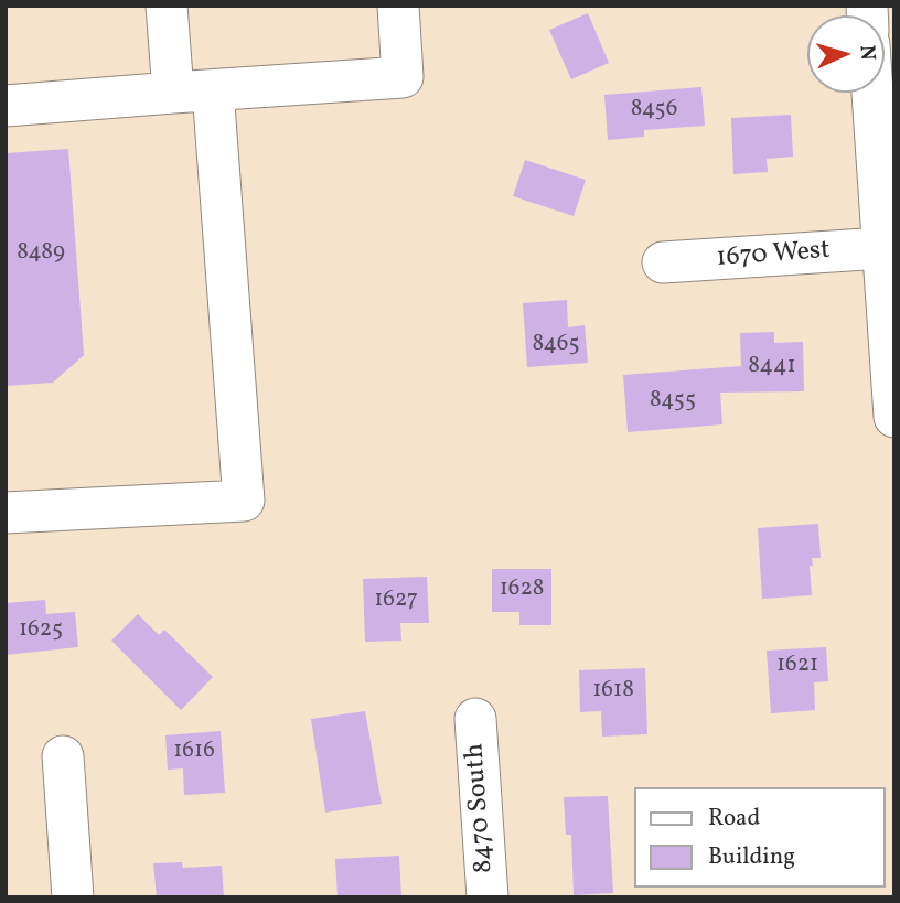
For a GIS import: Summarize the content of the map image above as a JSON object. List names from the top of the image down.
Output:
{
  "streets": {
    "street": ["1670 West", "8470 South"]
  },
  "house_numbers": [
    "8456",
    "8489",
    "8465",
    "8441",
    "8455",
    "1628",
    "1627",
    "1625",
    "1621",
    "1618",
    "1616"
  ],
  "legend": ["Road", "Building"],
  "north": "right"
}
